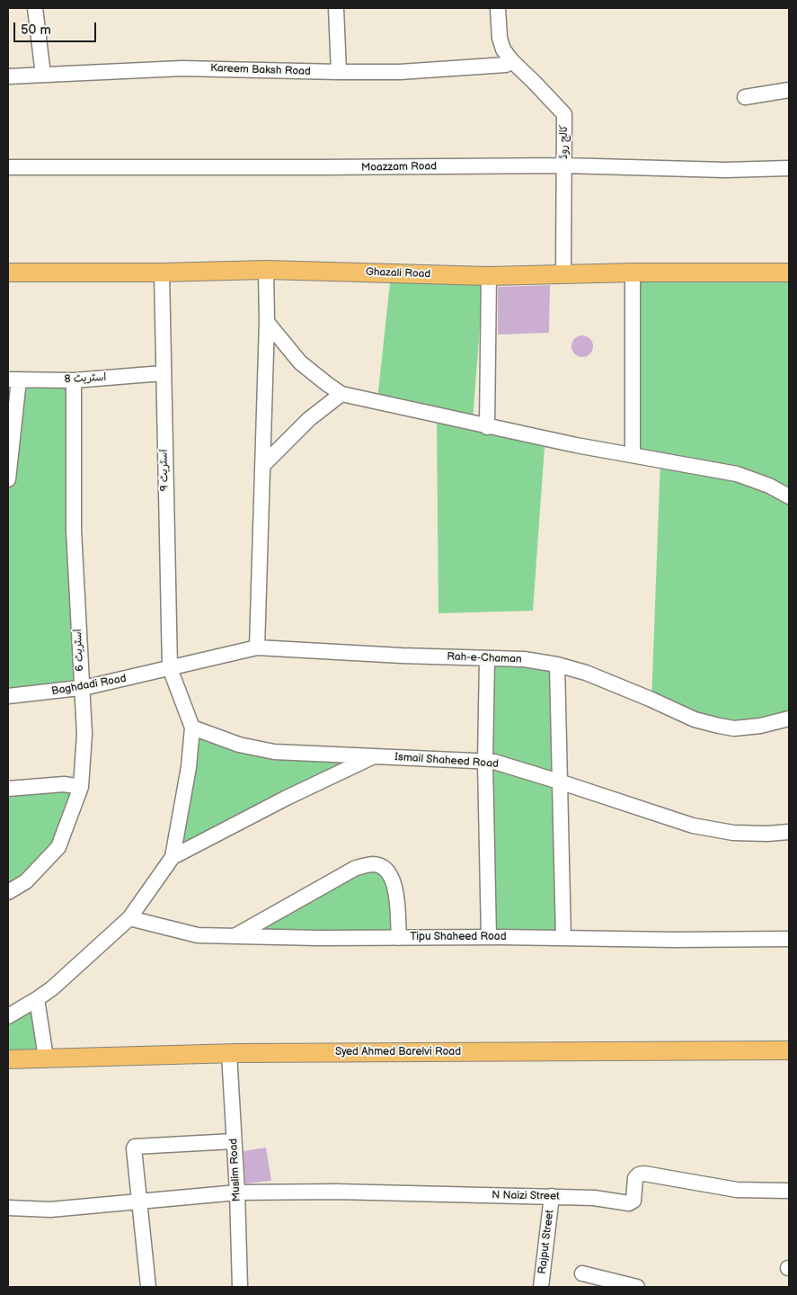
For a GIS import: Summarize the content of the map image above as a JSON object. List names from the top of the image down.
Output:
{
  "streets": {
    "main road": ["Ghazali Road", "Syed Ahmed Barelvi Road"],
    "street": [
      "Kareem Baksh Road",
      "کالج روڈ",
      "Moazzam Road",
      "اسٹریٹ 8",
      "اسٹریٹ 9",
      "اسٹریٹ 6",
      "Rah-e-Chaman",
      "Baghdadi Road",
      "Ismail Shaheed Road",
      "Tipu Shaheed Road",
      "Muslim Road",
      "N Naizi Street",
      "Rajput Street"
    ]
  },
  "crossings": [
    ["Kareem Baksh Road", "کالج روڈ"],
    ["کالج روڈ", "Moazzam Road"],
    ["کالج روڈ", "Ghazali Road"],
    ["Ghazali Road", "اسٹریٹ 9"],
    ["اسٹریٹ 8", "اسٹریٹ 9"],
    ["اسٹریٹ 8", "اسٹریٹ 6"],
    ["اسٹریٹ 9", "Rah-e-Chaman"],
    ["اسٹریٹ 9", "Baghdadi Road"],
    ["اسٹریٹ 6", "Baghdadi Road"],
    ["Rah-e-Chaman", "Baghdadi Road"],
    ["Syed Ahmed Barelvi Road", "Muslim Road"],
    ["Muslim Road", "N Naizi Street"],
    ["N Naizi Street", "Rajput Street"]
  ],
  "scale_bar": "50 m"
}
